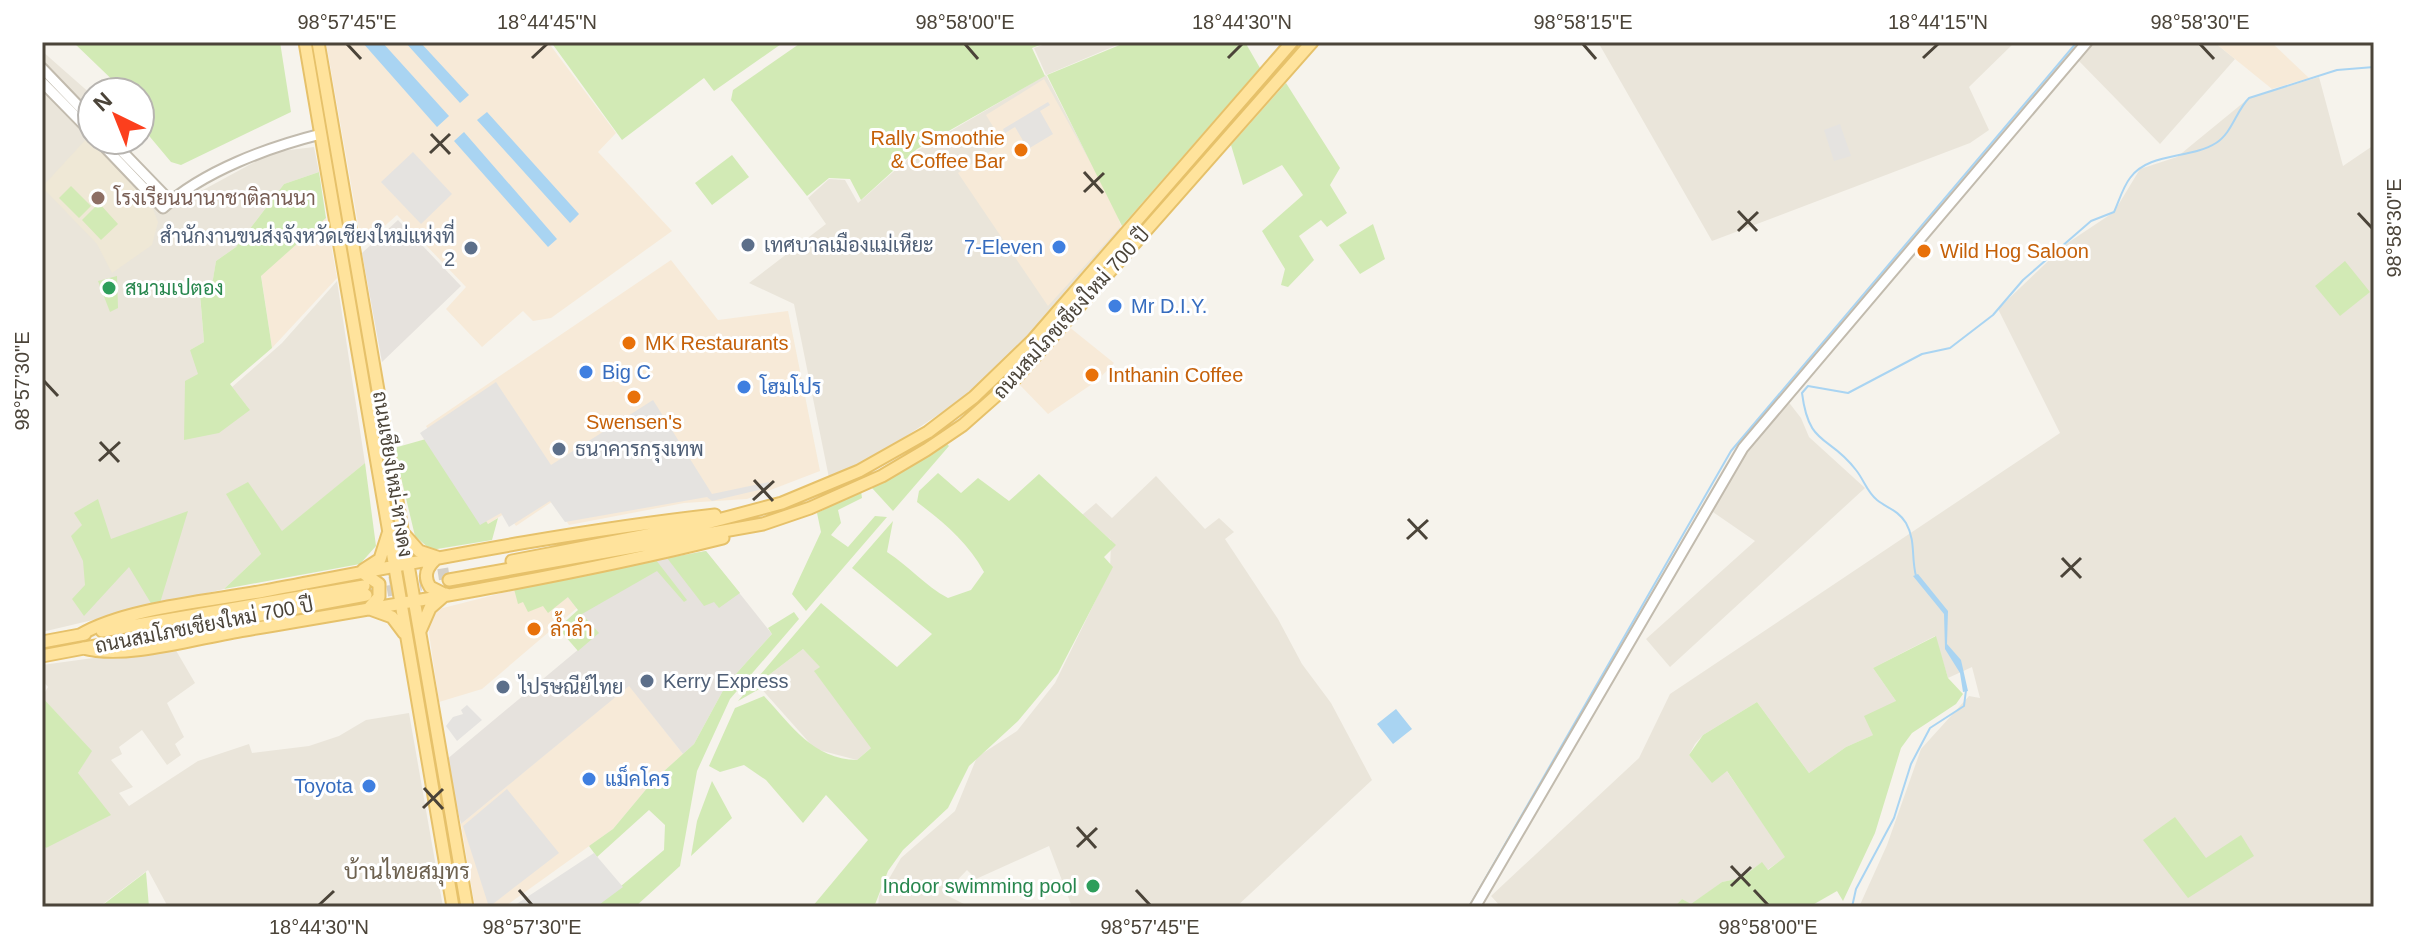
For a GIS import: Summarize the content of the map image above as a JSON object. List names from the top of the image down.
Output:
{
  "streets": {
    "main road": ["ถนนสมโภชเชียงใหม่ 700 ปี", "ถนนเชียงใหม่-หางดง"]
  },
  "districts": ["บ้านไทยสมุทร"],
  "places": [
    "Rally Smoothie & Coffee Bar",
    "โรงเรียนนานาชาติลานนา",
    "เทศบาลเมืองแม่เหียะ",
    "7-Eleven",
    "สำนักงานขนส่งจังหวัดเชียงใหม่แห่งที่ 2",
    "Wild Hog Saloon",
    "สนามเปตอง",
    "Mr D.I.Y.",
    "MK Restaurants",
    "Big C",
    "Inthanin Coffee",
    "โฮมโปร",
    "Swensen's",
    "ธนาคารกรุงเทพ",
    "ล้ำลำ",
    "Kerry Express",
    "ไปรษณีย์ไทย",
    "แม็คโคร",
    "Toyota",
    "Indoor swimming pool"
  ],
  "north": "top left",
  "coordinates": [
    "98°57'45\"E",
    "18°44'45\"N",
    "98°58'00\"E",
    "18°44'30\"N",
    "98°58'15\"E",
    "18°44'15\"N",
    "98°58'30\"E",
    "98°57'30\"E"
  ]
}
